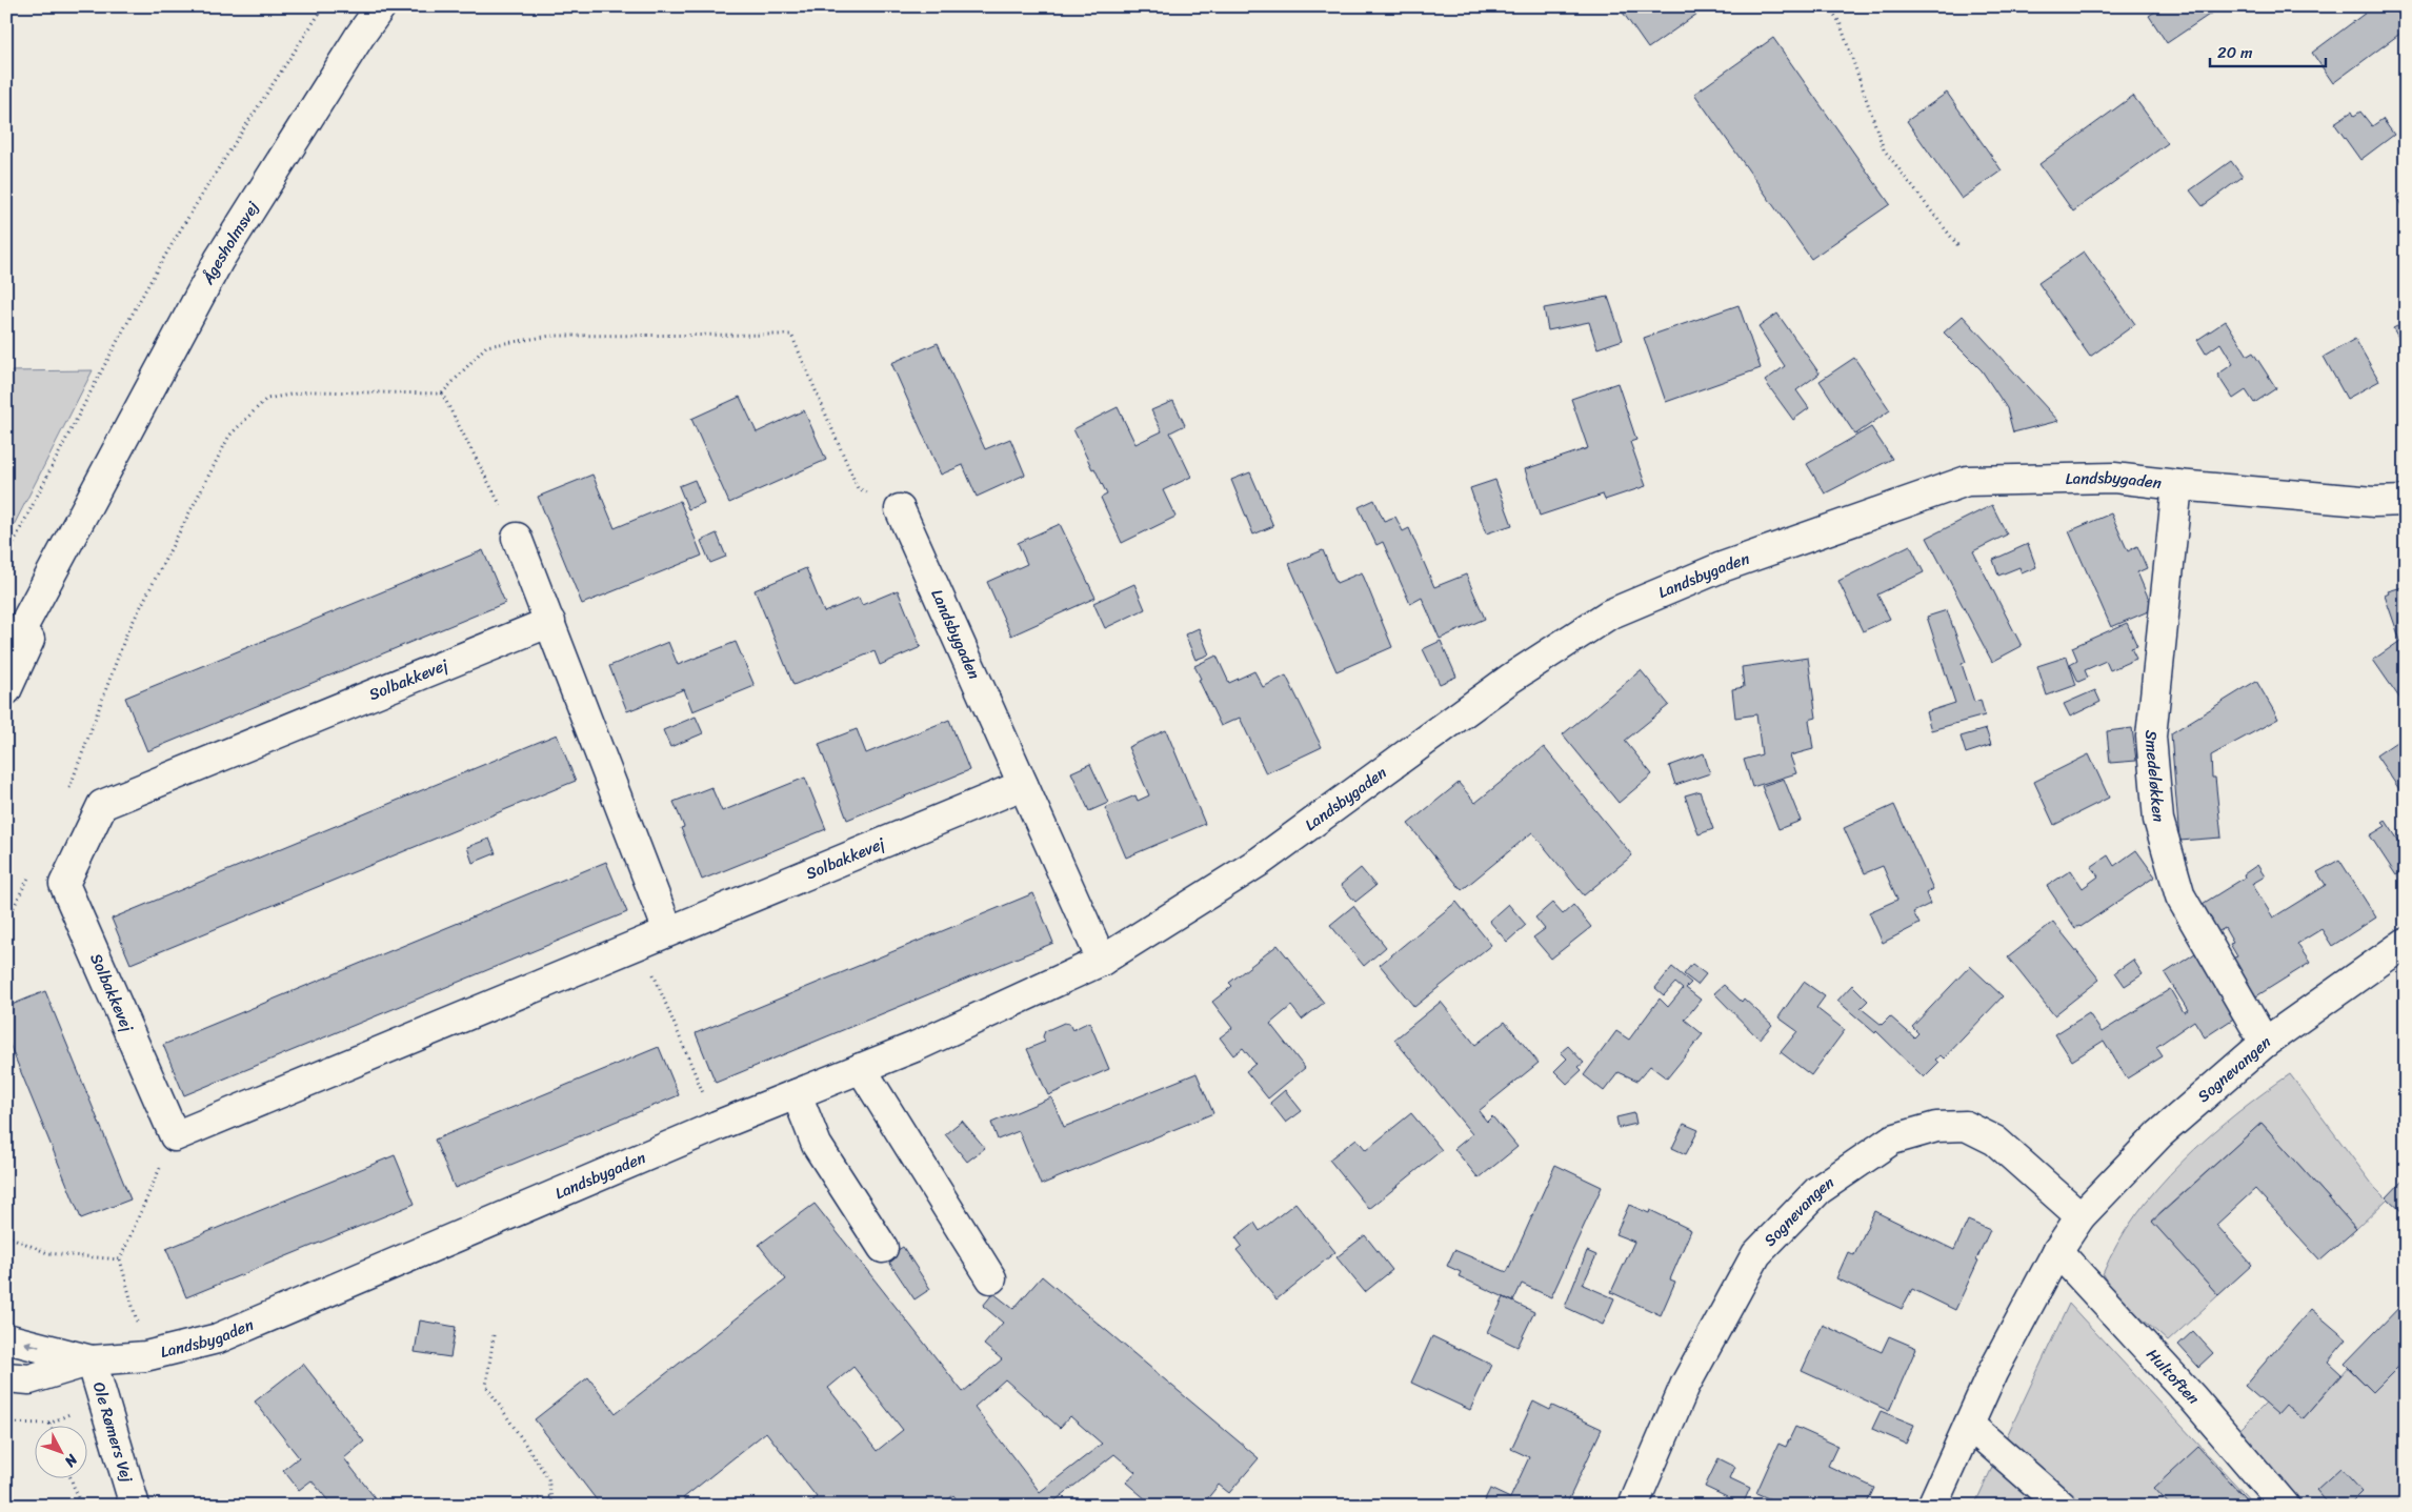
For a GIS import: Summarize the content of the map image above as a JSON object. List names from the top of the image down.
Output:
{
  "streets": {
    "street": [
      "Ågesholmsvej",
      "Landsbygaden",
      "Solbakkevej",
      "Smedeløkken",
      "Sognevangen",
      "Hultoften",
      "Ole Rømers Vej"
    ]
  },
  "crossings": [
    ["Landsbygaden", "Solbakkevej"],
    ["Landsbygaden", "Smedeløkken"],
    ["Landsbygaden", "Ole Rømers Vej"],
    ["Smedeløkken", "Sognevangen"],
    ["Sognevangen", "Hultoften"]
  ],
  "scale_bar": "20 m",
  "north": "bottom right"
}
